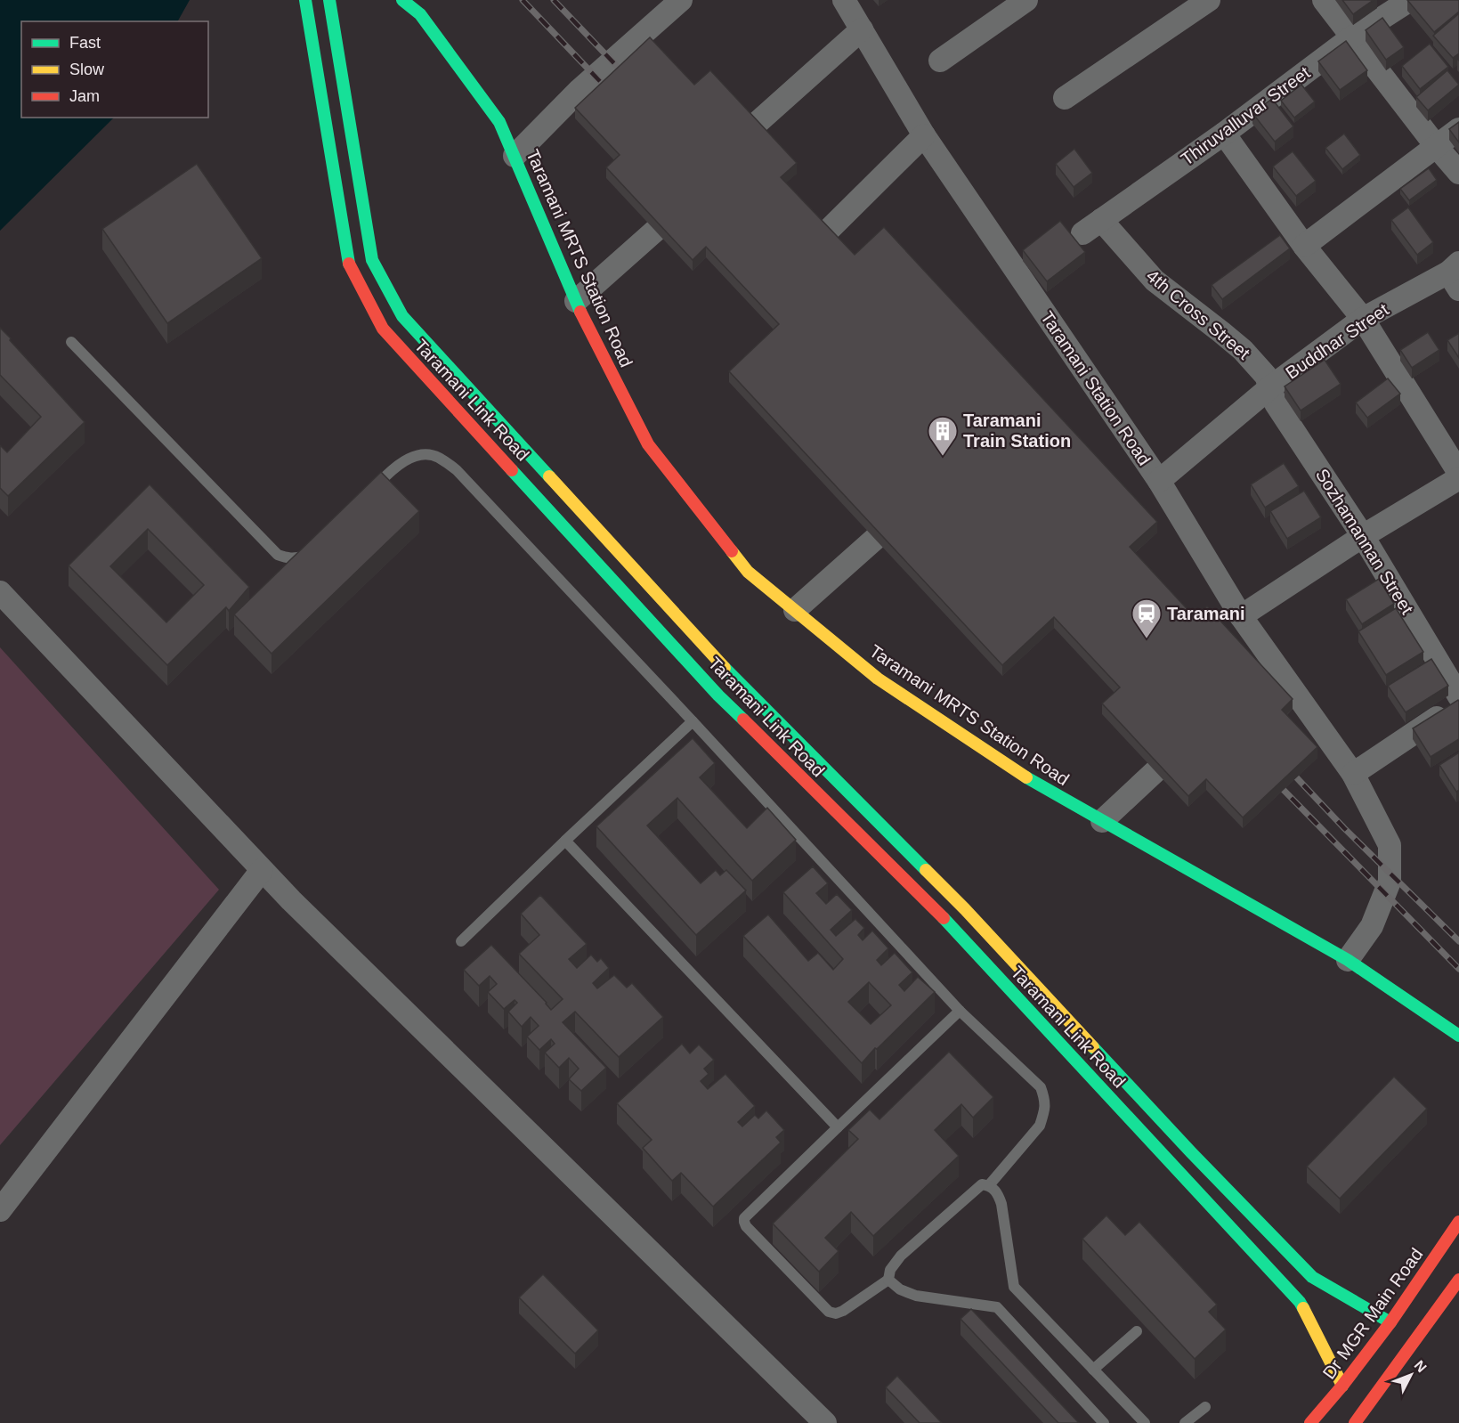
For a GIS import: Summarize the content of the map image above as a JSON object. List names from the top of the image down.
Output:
{
  "streets": {
    "street": [
      "Thiruvalluvar Street",
      "Taramani MRTS Station Road",
      "4th Cross Street",
      "Buddhar Street",
      "Taramani Station Road",
      "Taramani Link Road",
      "Sozhamannan Street",
      "Dr MGR Main Road"
    ]
  },
  "crossings": [
    ["Thiruvalluvar Street", "4th Cross Street"],
    ["Taramani MRTS Station Road", "Taramani Station Road"],
    ["4th Cross Street", "Buddhar Street"],
    ["4th Cross Street", "Sozhamannan Street"],
    ["Buddhar Street", "Taramani Station Road"],
    ["Buddhar Street", "Sozhamannan Street"],
    ["Taramani Link Road", "Dr MGR Main Road"]
  ],
  "places": {
    "building": ["Taramani Train Station"],
    "station": ["Taramani"]
  },
  "legend": ["Fast", "Slow", "Jam"],
  "north": "top right"
}
